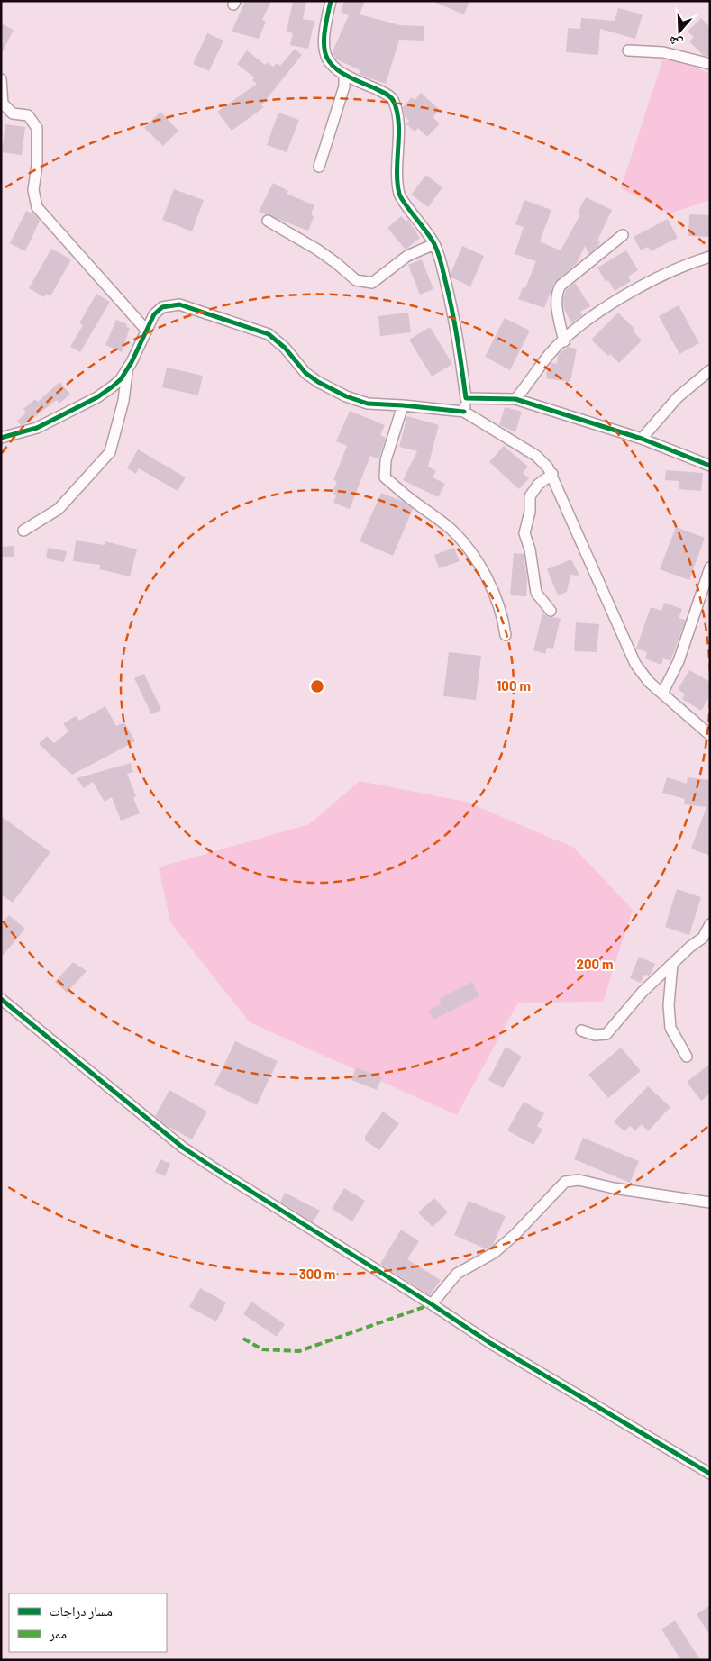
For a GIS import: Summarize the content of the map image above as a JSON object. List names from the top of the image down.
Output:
{
  "legend": ["مسار دراجات", "ممر"],
  "north": "bottom",
  "rings": ["100 m", "200 m", "300 m"]
}
